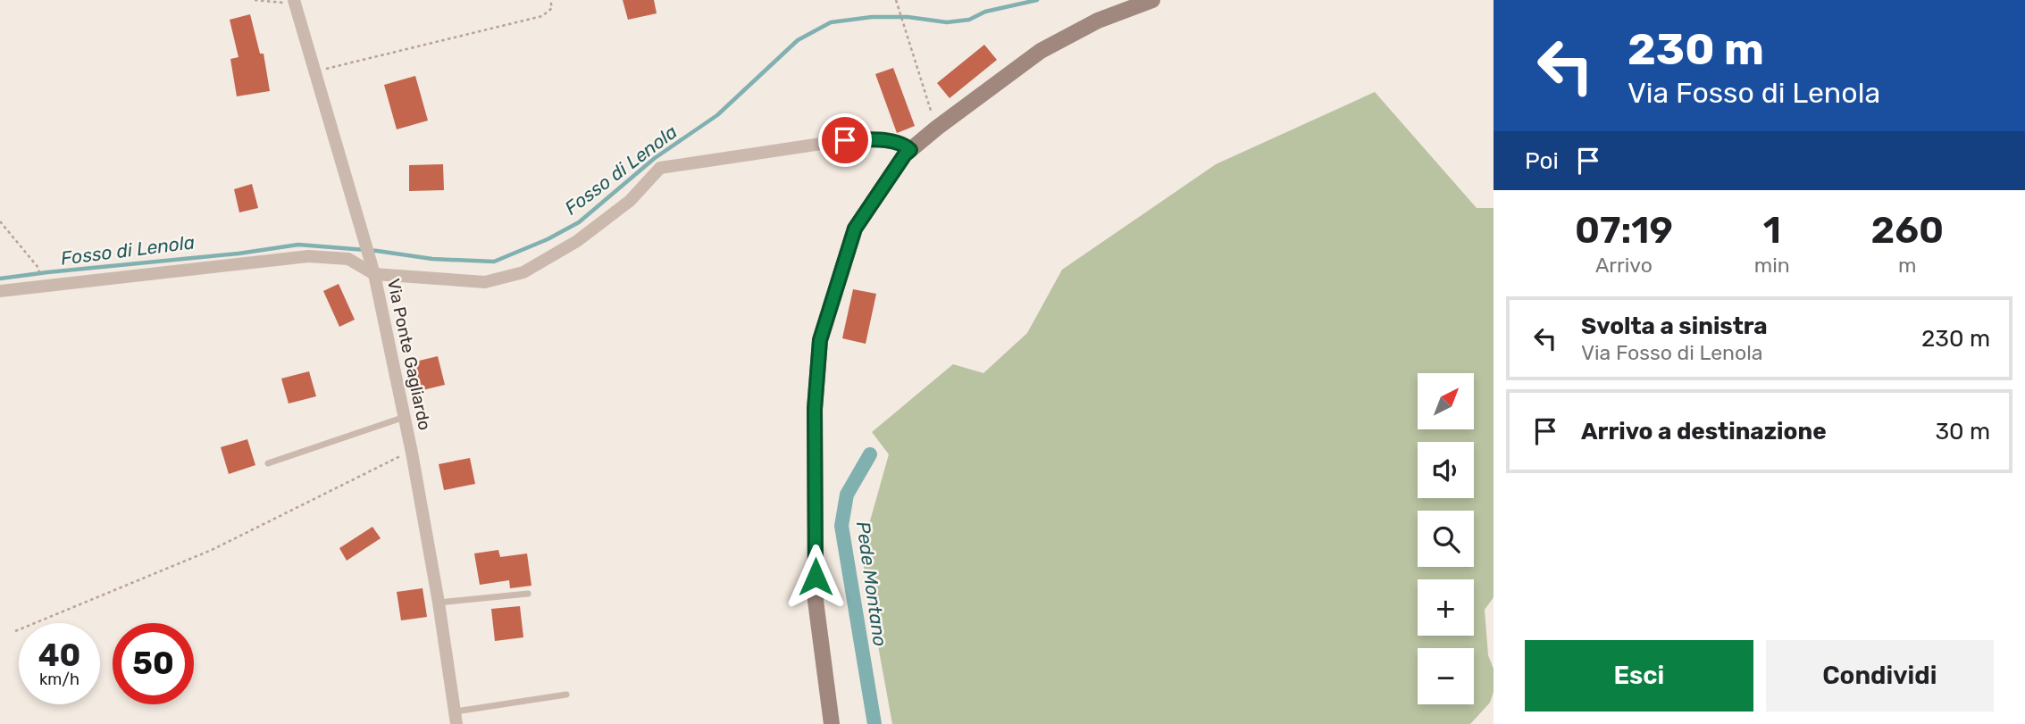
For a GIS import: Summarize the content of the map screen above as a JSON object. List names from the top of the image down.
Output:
{
  "streets": {
    "street": ["Via Ponte Gagliardo"]
  },
  "water": ["Fosso di Lenola", "Pede Montano"],
  "north": "top right",
  "page": {
    "turn": ["230 m", "Via Fosso di Lenola"],
    "then": "Poi",
    "eta": [
      "07:19",
      "Arrivo",
      "1",
      "min",
      "260",
      "m"
    ],
    "list": [
      {
        "name": "Svolta a sinistra",
        "note": "Via Fosso di Lenola",
        "value": "230 m"
      },
      {
        "name": "Arrivo a destinazione",
        "value": "30 m"
      }
    ],
    "map_buttons": ["+", "−"],
    "speed": "40 km/h",
    "limit": "50",
    "buttons": ["Esci", "Condividi"]
  }
}
